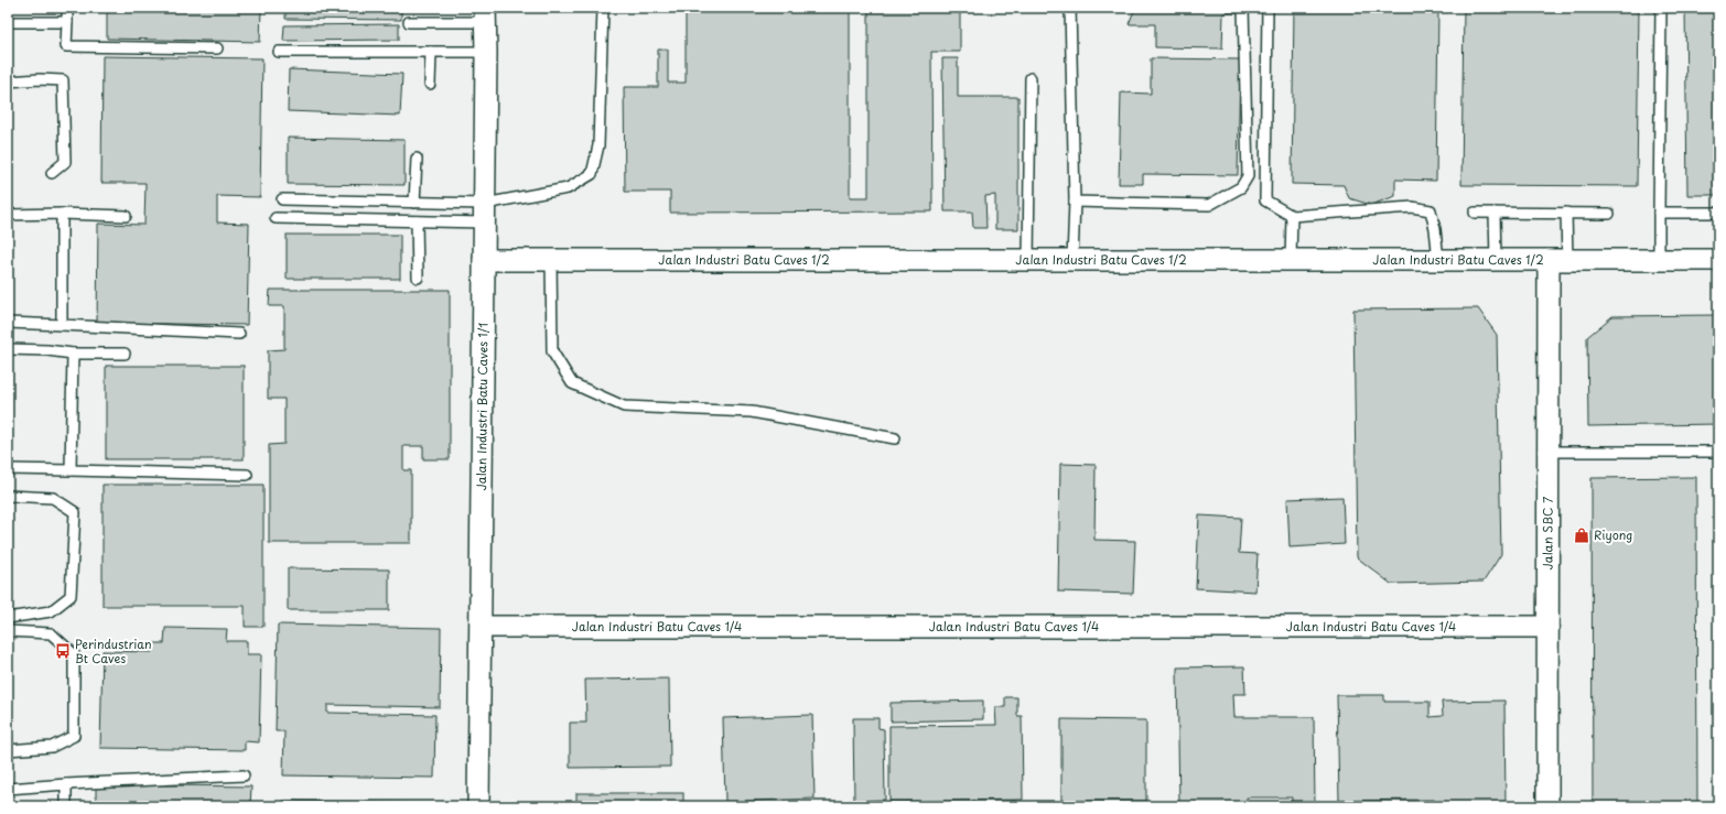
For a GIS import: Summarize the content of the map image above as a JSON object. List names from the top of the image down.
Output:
{
  "streets": {
    "street": [
      "Jalan Industri Batu Caves 1/2",
      "Jalan Industri Batu Caves 1/1",
      "Jalan SBC 7",
      "Jalan Industri Batu Caves 1/4"
    ]
  },
  "crossings": [
    ["Jalan Industri Batu Caves 1/2", "Jalan Industri Batu Caves 1/1"],
    ["Jalan Industri Batu Caves 1/2", "Jalan SBC 7"],
    ["Jalan Industri Batu Caves 1/1", "Jalan Industri Batu Caves 1/4"],
    ["Jalan SBC 7", "Jalan Industri Batu Caves 1/4"]
  ],
  "places": {
    "shop": ["Riyong"],
    "bus stop": ["Perindustrian Bt Caves"]
  }
}
